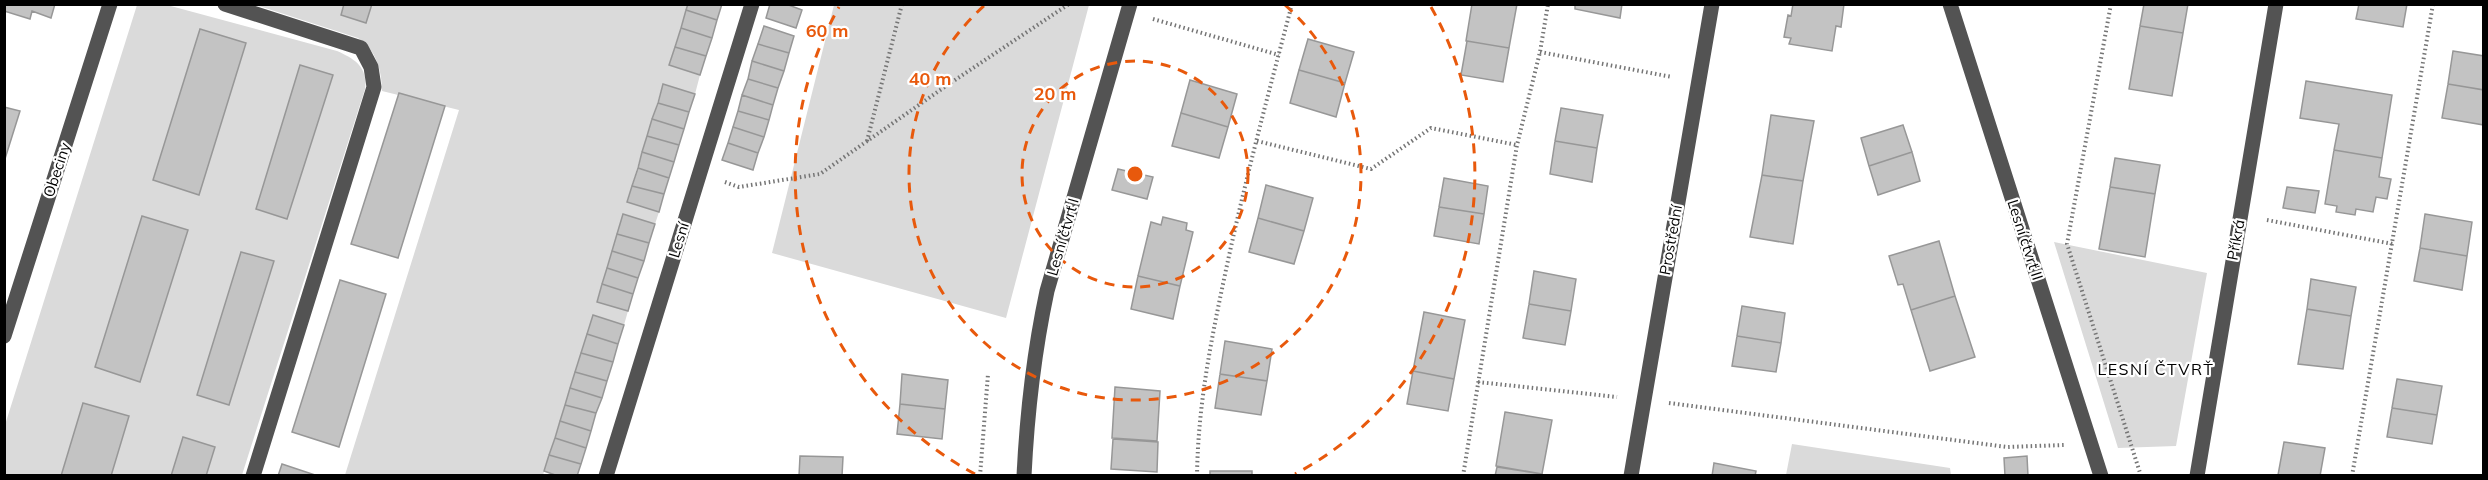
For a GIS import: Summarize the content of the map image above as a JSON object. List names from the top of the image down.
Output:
{
  "streets": {
    "street": [
      "Obeciny",
      "Lesní čtvrť I",
      "Lesní",
      "Prostřední",
      "Lesní čtvrť II",
      "Příkrá"
    ]
  },
  "districts": ["LESNÍ ČTVRŤ"],
  "rings": ["60 m", "40 m", "20 m"]
}
